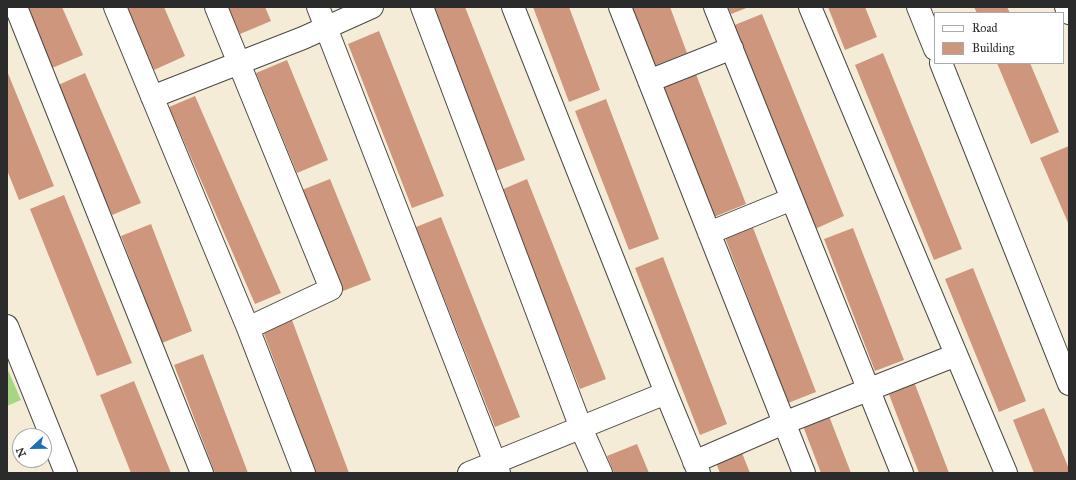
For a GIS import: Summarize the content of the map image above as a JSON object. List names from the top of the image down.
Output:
{
  "legend": ["Road", "Building"],
  "north": "left"
}
